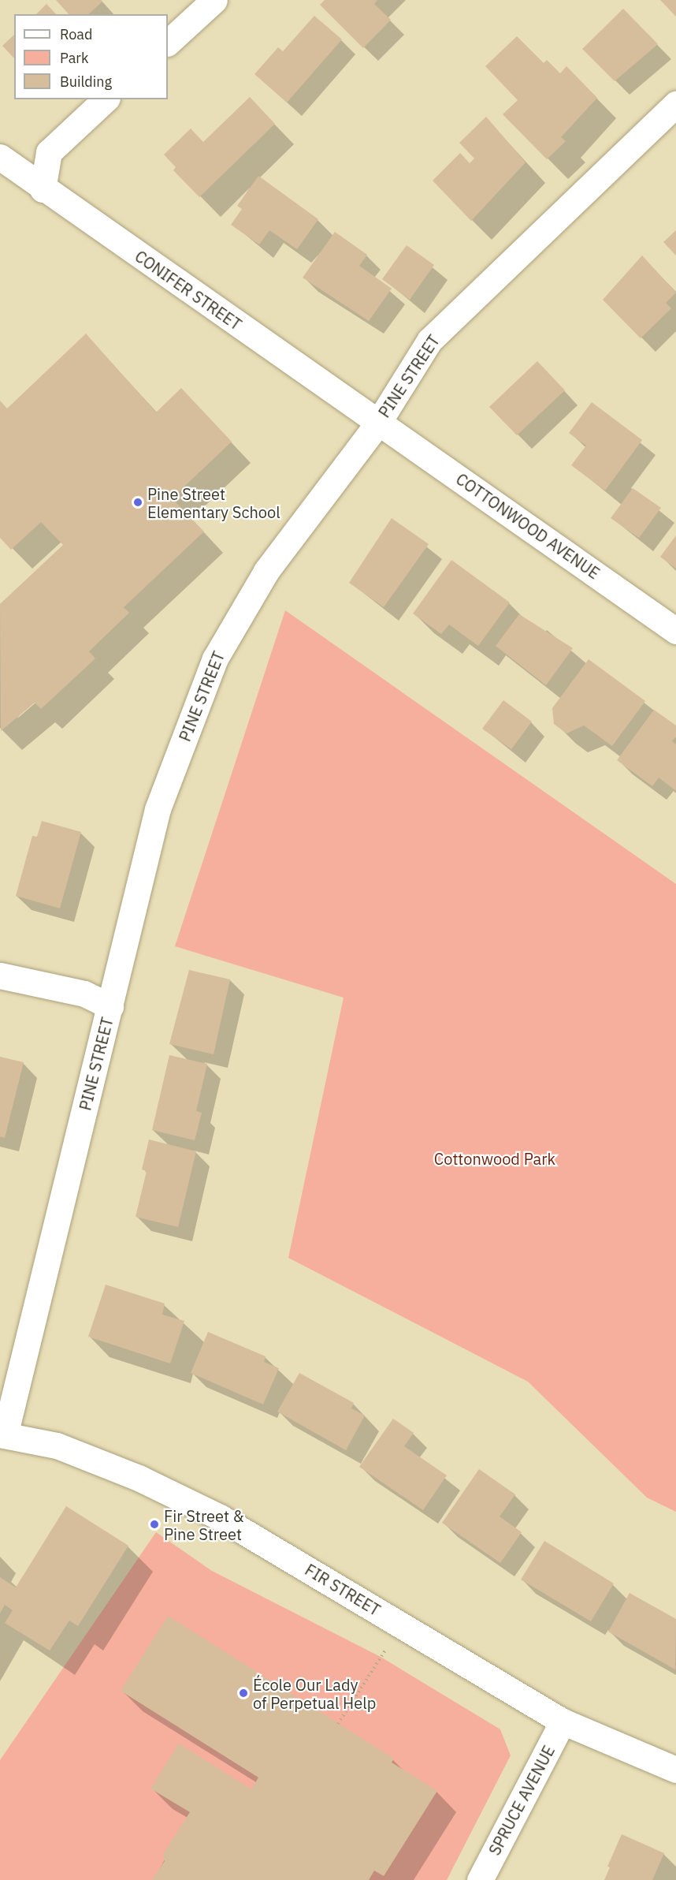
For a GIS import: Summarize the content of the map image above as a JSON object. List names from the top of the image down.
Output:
{
  "streets": {
    "street": [
      "CONIFER STREET",
      "PINE STREET",
      "COTTONWOOD AVENUE",
      "FIR STREET",
      "SPRUCE AVENUE"
    ]
  },
  "crossings": [
    ["CONIFER STREET", "PINE STREET"],
    ["CONIFER STREET", "COTTONWOOD AVENUE"],
    ["PINE STREET", "COTTONWOOD AVENUE"],
    ["PINE STREET", "FIR STREET"],
    ["FIR STREET", "SPRUCE AVENUE"]
  ],
  "parks": ["Cottonwood Park"],
  "places": ["Pine Street Elementary School", "Fir Street & Pine Street", "École Our Lady of Perpetual Help"],
  "legend": ["Road", "Park", "Building"]
}
